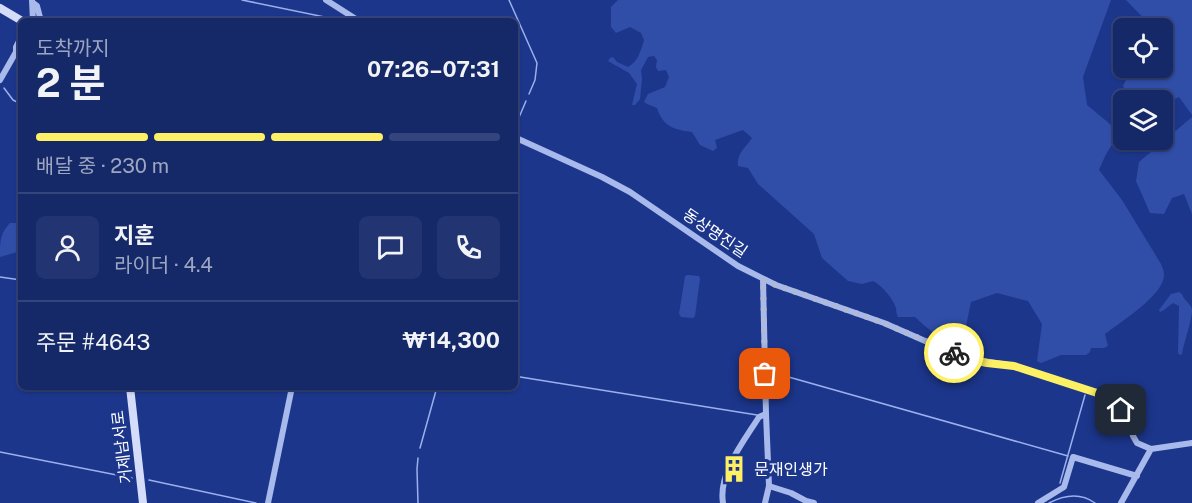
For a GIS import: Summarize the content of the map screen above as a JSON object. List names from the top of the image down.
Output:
{
  "streets": {
    "main road": ["거제남서로"],
    "street": ["동상명진길"]
  },
  "places": {
    "building": ["문재인생가"]
  },
  "page": {
    "heading": ["2 분", "도착까지", "07:26–07:31"],
    "panel": [
      "지훈",
      "라이더 · 4.4",
      "주문 #4643",
      "₩14,300"
    ],
    "bar": "배달 중 · 230 m"
  }
}
